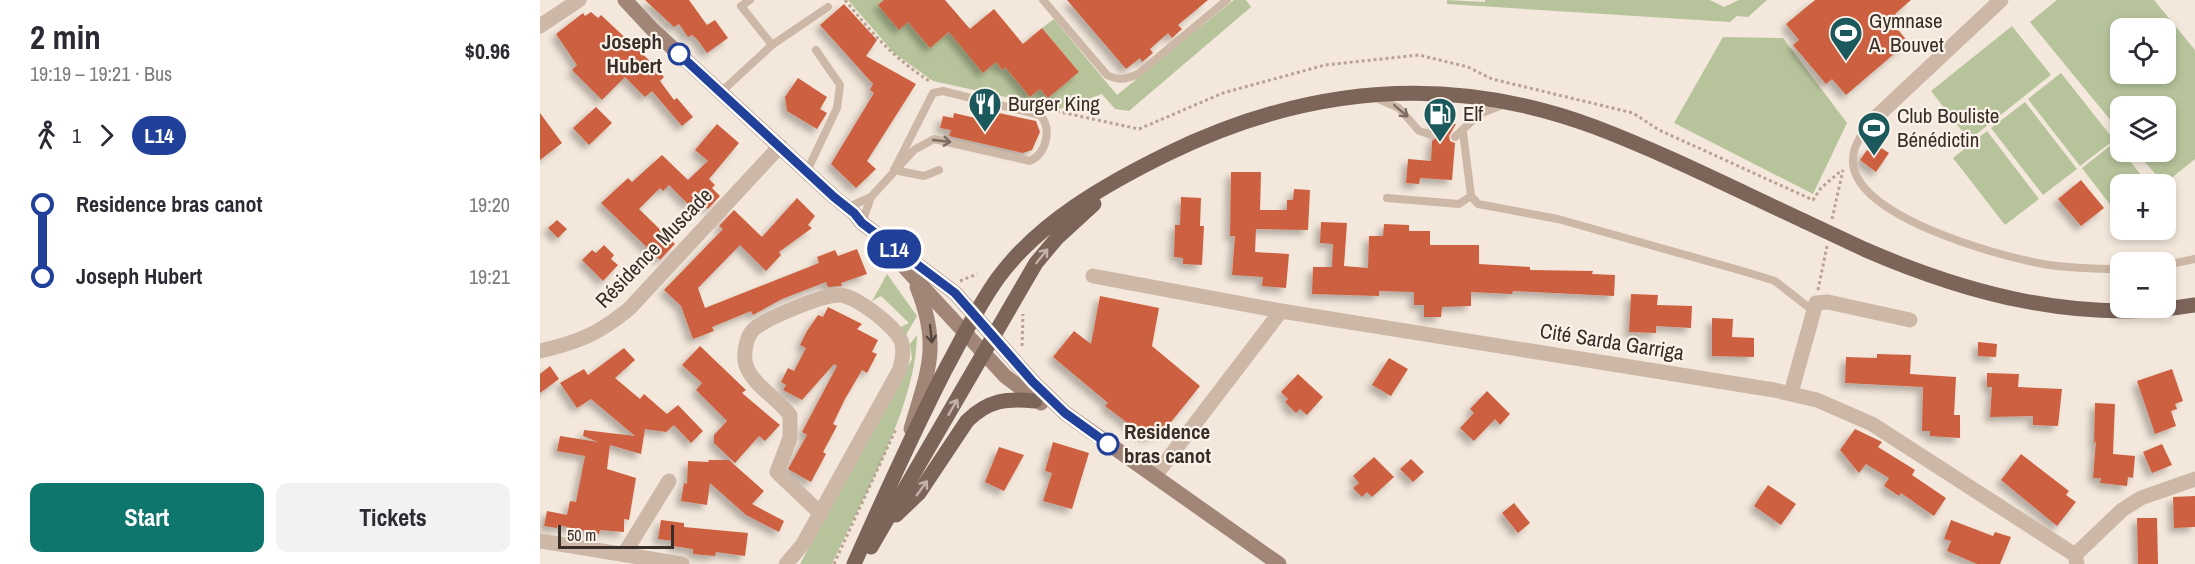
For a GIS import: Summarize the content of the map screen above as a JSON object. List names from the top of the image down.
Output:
{
  "streets": {
    "street": ["Résidence Muscade", "Cité Sarda Garriga"]
  },
  "places": {
    "other": ["Joseph Hubert", "Residence bras canot"],
    "sports": ["Gymnase A. Bouvet", "Club Bouliste Bénédictin"],
    "restaurant": ["Burger King"],
    "fuel station": ["Elf"]
  },
  "lines": ["bus line L14"],
  "scale_bar": "50 m",
  "page": {
    "heading": ["2 min", "19:19 – 19:21 · Bus", "$0.96"],
    "on_map": "L14",
    "map_buttons": ["+", "−"],
    "legs": ["1", "L14"],
    "list": [
      {
        "name": "Residence bras canot",
        "value": "19:20"
      },
      {
        "name": "Joseph Hubert",
        "value": "19:21"
      }
    ],
    "buttons": ["Start", "Tickets"],
    "scale": "50 m"
  }
}
